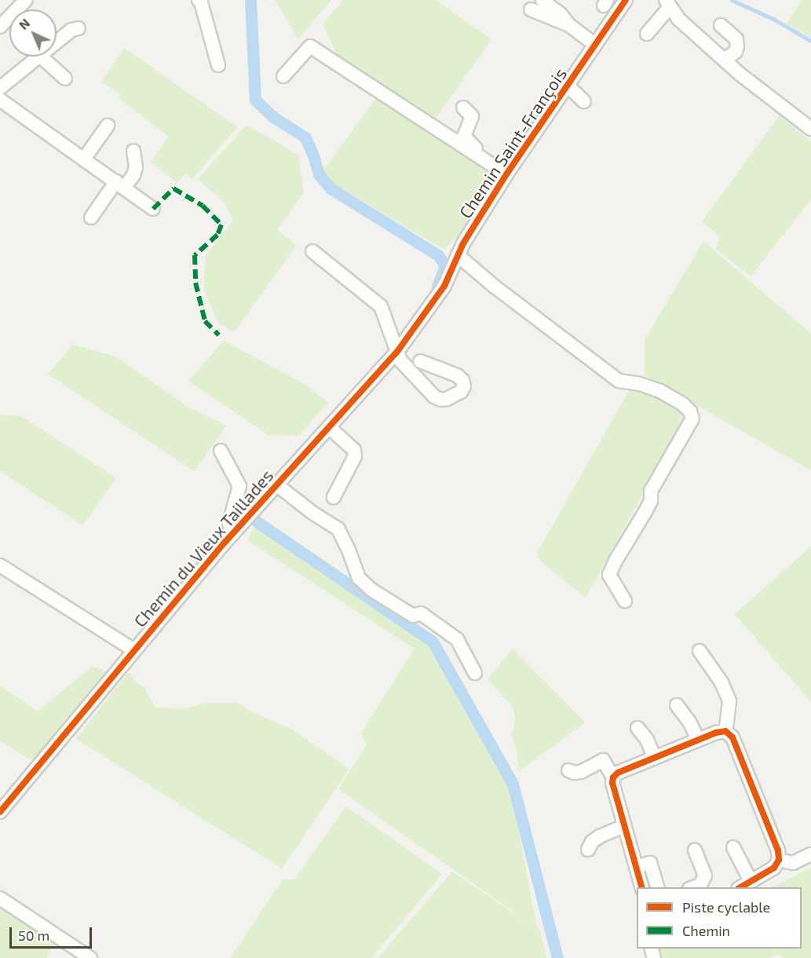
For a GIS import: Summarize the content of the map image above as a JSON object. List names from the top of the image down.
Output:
{
  "streets": {
    "street": ["Chemin Saint-François", "Chemin du Vieux Taillades"]
  },
  "crossings": [
    ["Chemin Saint-François", "Chemin du Vieux Taillades"]
  ],
  "legend": ["Piste cyclable", "Chemin"],
  "scale_bar": "50 m",
  "north": "top left"
}
